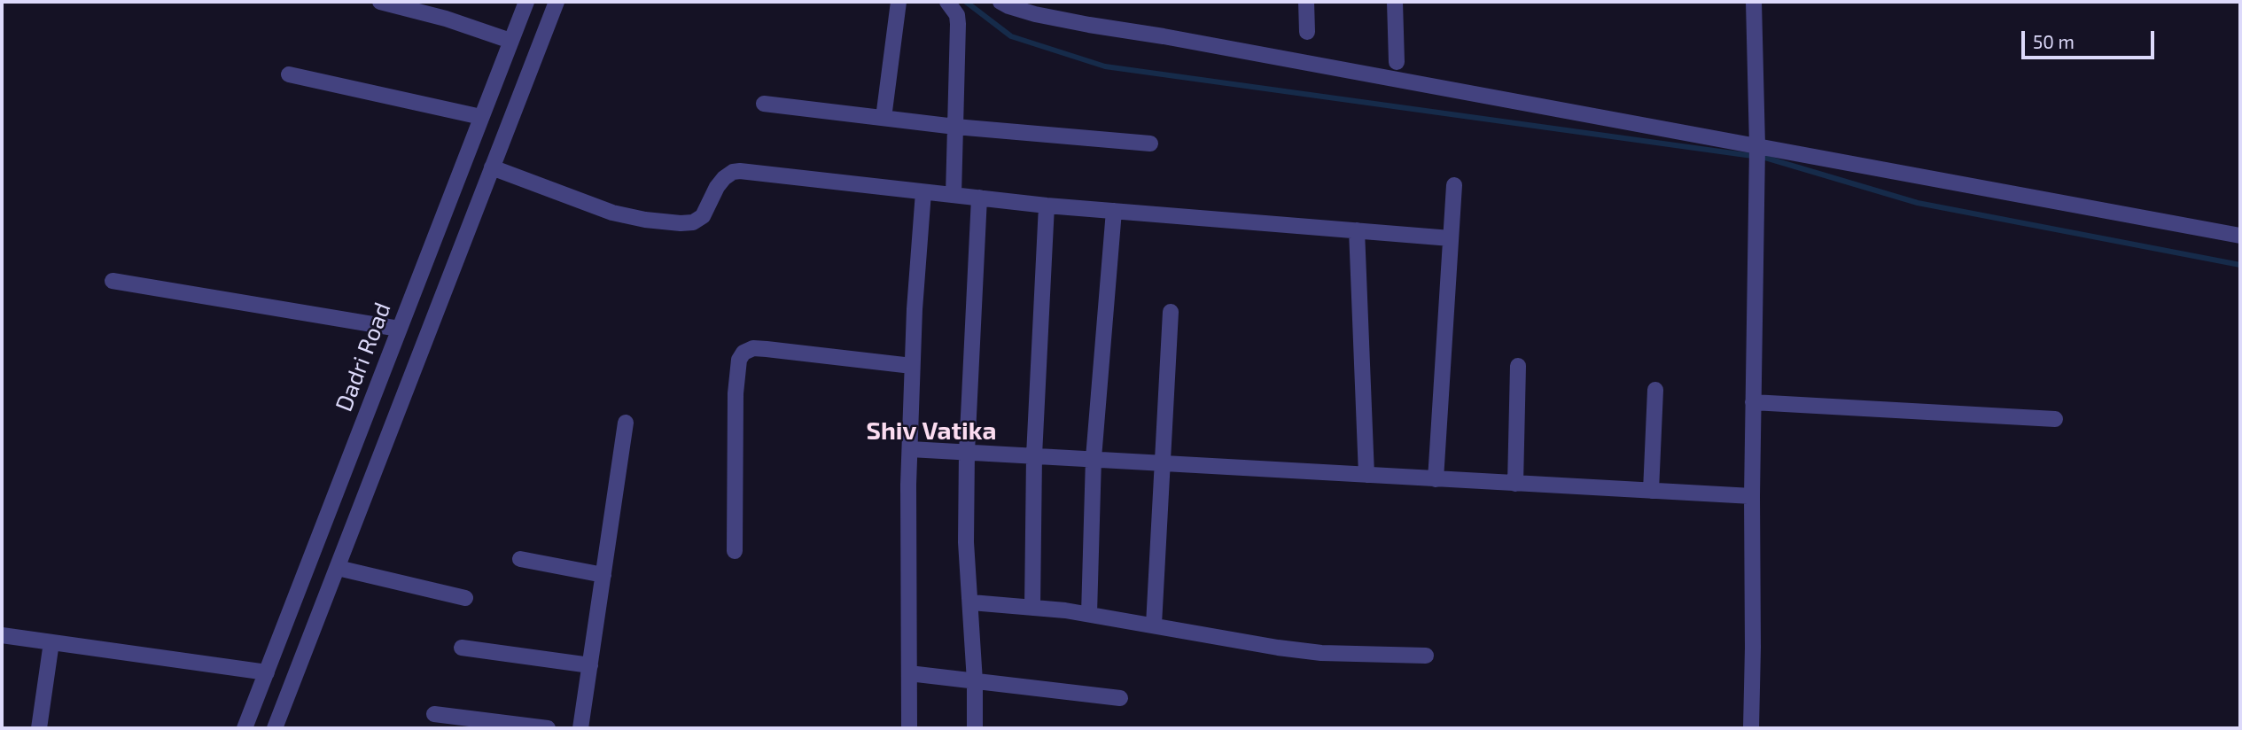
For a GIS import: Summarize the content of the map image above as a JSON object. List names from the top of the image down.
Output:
{
  "streets": {
    "street": ["Dadri Road"]
  },
  "districts": ["Shiv Vatika"],
  "scale_bar": "50 m"
}
